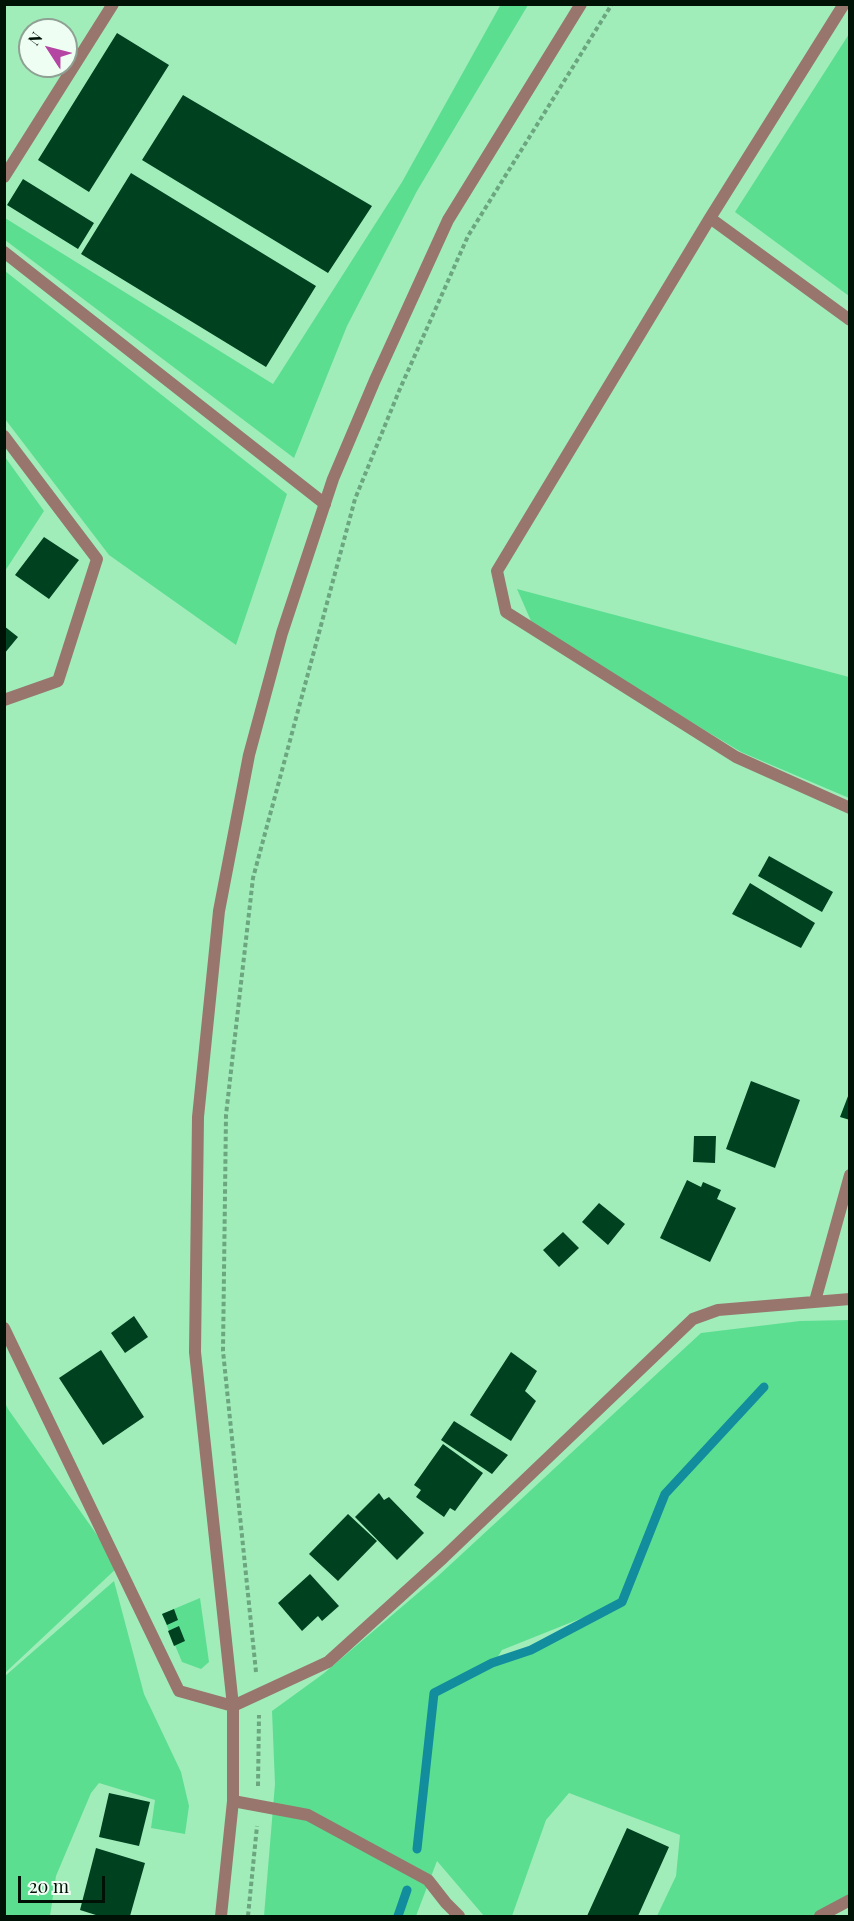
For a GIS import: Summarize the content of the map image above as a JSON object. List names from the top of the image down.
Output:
{
  "scale_bar": "20 m",
  "north": "top left"
}
